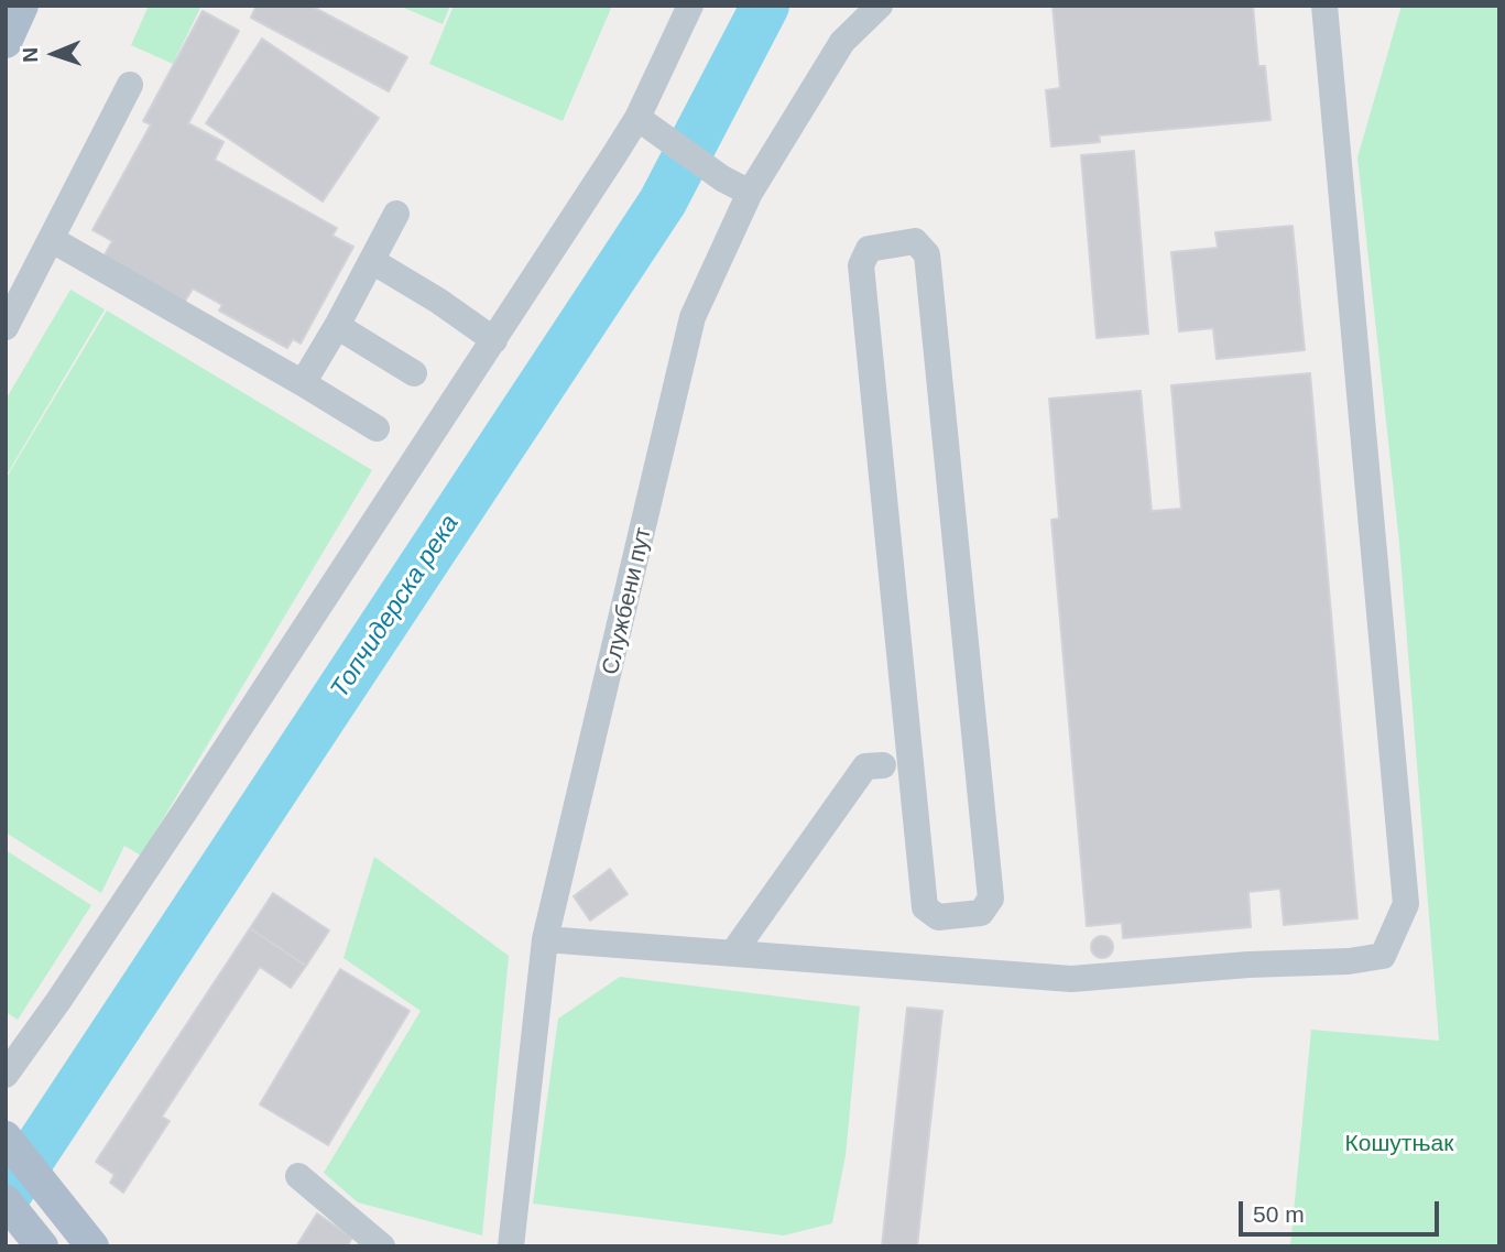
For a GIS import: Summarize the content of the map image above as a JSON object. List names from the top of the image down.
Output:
{
  "streets": {
    "lane": ["Службени пут"]
  },
  "water": ["Топчидерска река"],
  "parks": ["Кошутњак"],
  "scale_bar": "50 m",
  "north": "left"
}
